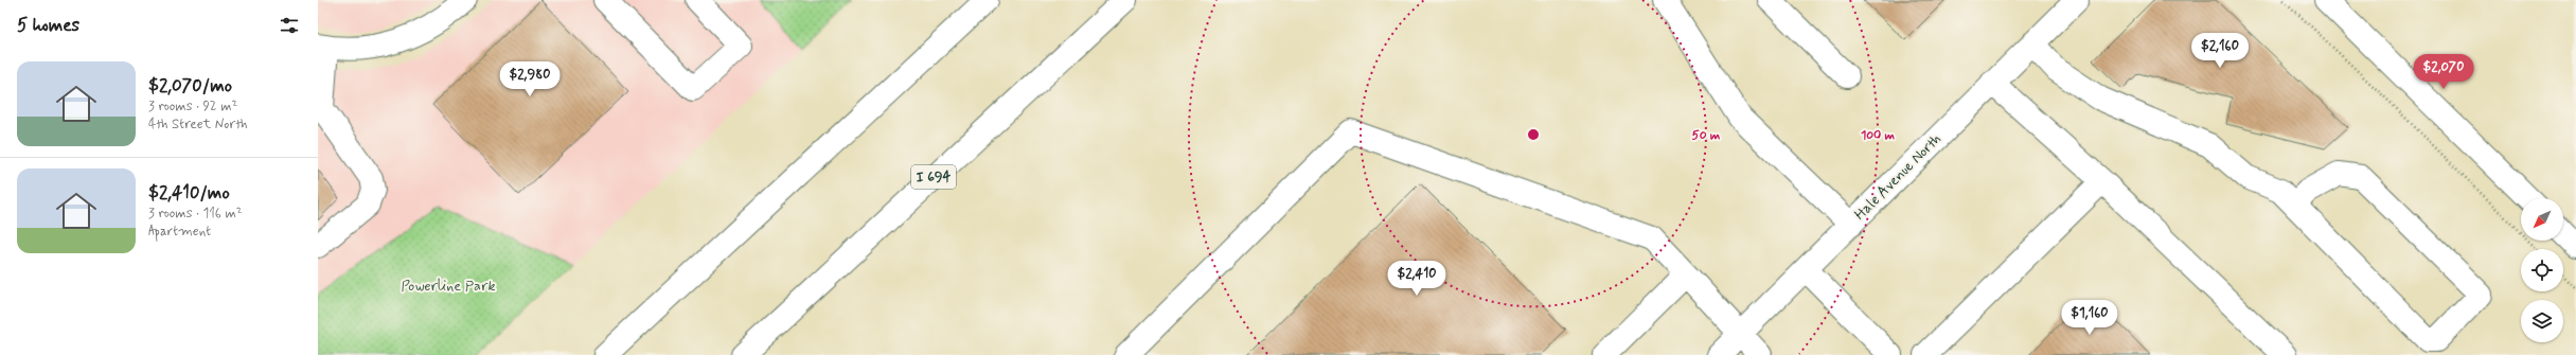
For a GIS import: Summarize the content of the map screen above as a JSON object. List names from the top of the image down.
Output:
{
  "streets": {
    "main road": ["I 694", "Hale Avenue North"]
  },
  "parks": ["Powerline Park"],
  "north": "bottom left",
  "page": {
    "heading": "5 homes",
    "price": [
      "$2,160",
      "$2,070",
      "$2,980",
      "$2,410",
      "$1,160"
    ],
    "list": [
      {
        "name": "$2,070/mo",
        "note": "3 rooms · 92 m² · 4th Street North"
      },
      {
        "name": "$2,410/mo",
        "note": "3 rooms · 116 m² · Apartment"
      }
    ]
  },
  "rings": ["50 m", "100 m"]
}
